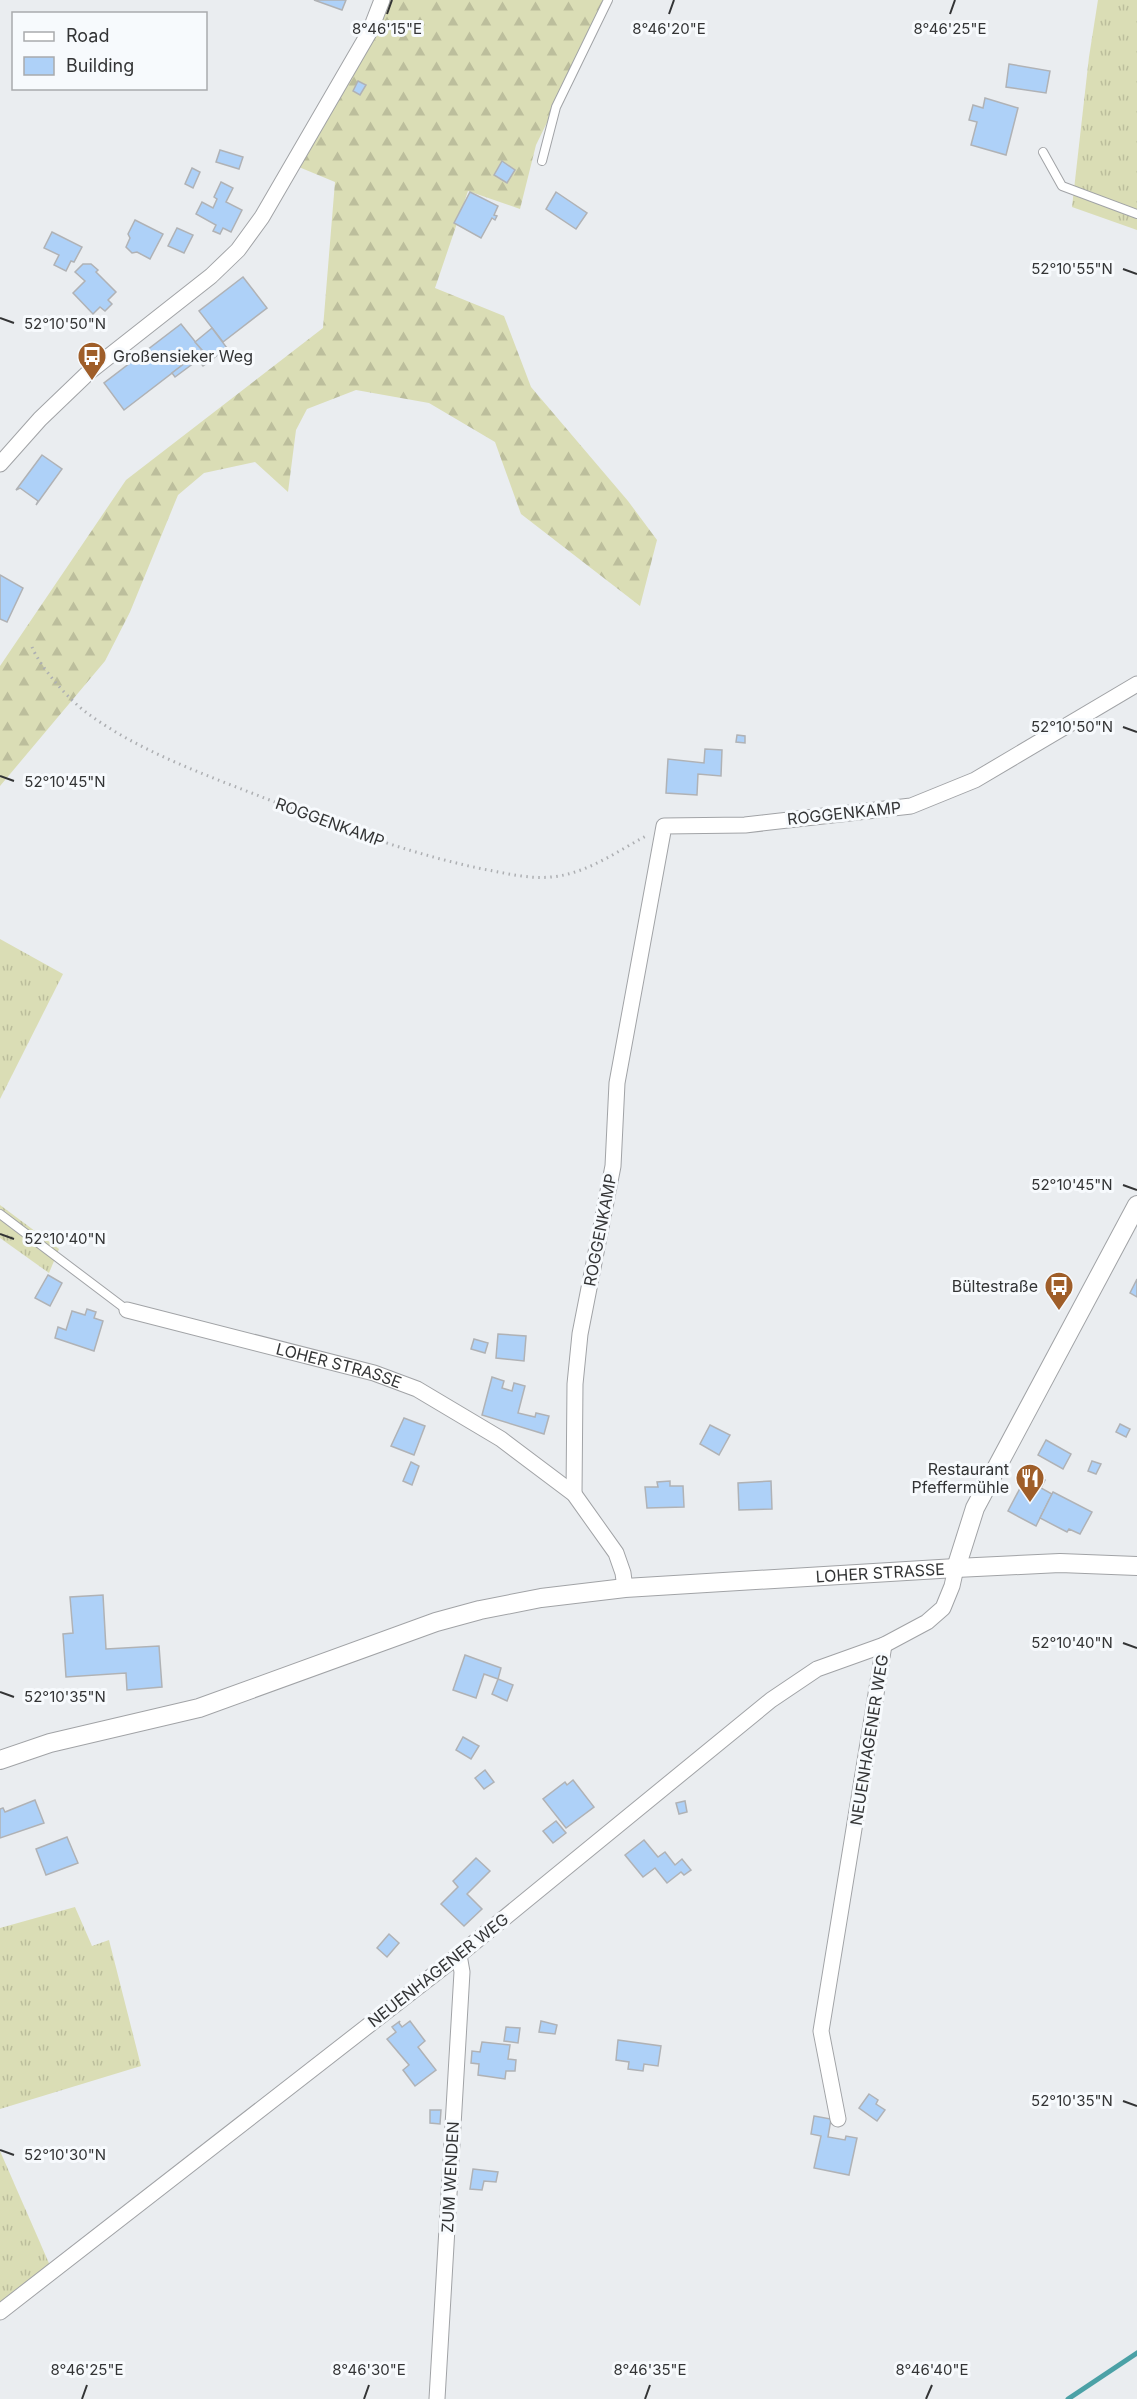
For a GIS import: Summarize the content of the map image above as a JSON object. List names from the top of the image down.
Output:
{
  "streets": {
    "street": [
      "ROGGENKAMP",
      "LOHER STRASSE",
      "NEUENHAGENER WEG",
      "ZUM WENDEN"
    ]
  },
  "crossings": [
    ["ROGGENKAMP", "LOHER STRASSE"],
    ["LOHER STRASSE", "NEUENHAGENER WEG"],
    ["NEUENHAGENER WEG", "ZUM WENDEN"]
  ],
  "places": {
    "bus stop": ["Großensieker Weg", "Bültestraße"],
    "restaurant": ["Restaurant Pfeffermühle"]
  },
  "legend": ["Road", "Building"],
  "coordinates": [
    "8°46'20\"E",
    "8°46'15\"E",
    "8°46'25\"E",
    "52°10'55\"N",
    "52°10'50\"N",
    "52°10'45\"N",
    "52°10'40\"N",
    "52°10'35\"N",
    "52°10'30\"N",
    "8°46'30\"E",
    "8°46'35\"E",
    "8°46'40\"E"
  ]
}
